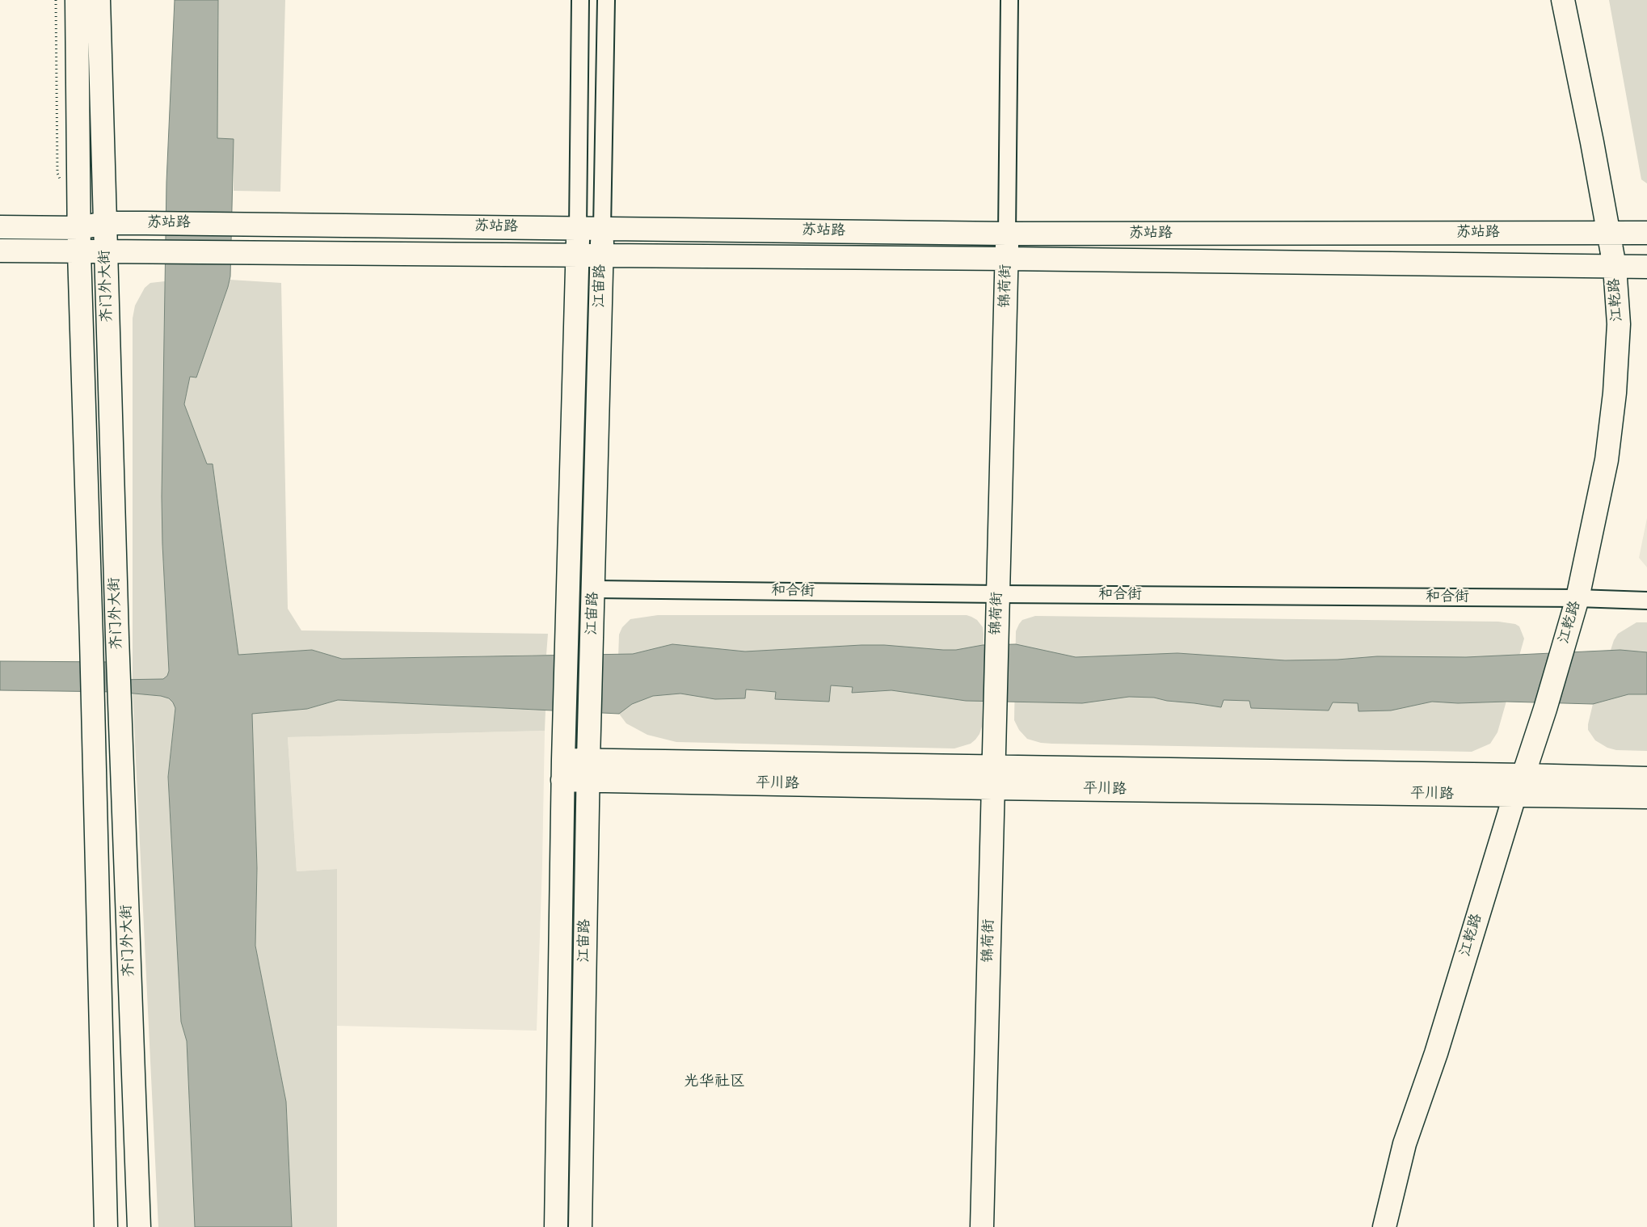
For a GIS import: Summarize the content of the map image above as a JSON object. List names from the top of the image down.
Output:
{
  "streets": {
    "street": [
      "苏站路",
      "齐门外大街",
      "江宙路",
      "锦荷街",
      "江乾路",
      "和合街",
      "平川路"
    ]
  },
  "crossings": [
    ["苏站路", "齐门外大街"],
    ["苏站路", "江宙路"],
    ["苏站路", "锦荷街"],
    ["苏站路", "江乾路"],
    ["江宙路", "和合街"],
    ["江宙路", "平川路"],
    ["锦荷街", "和合街"],
    ["锦荷街", "平川路"],
    ["江乾路", "和合街"],
    ["江乾路", "平川路"]
  ],
  "districts": ["光华社区"]
}
